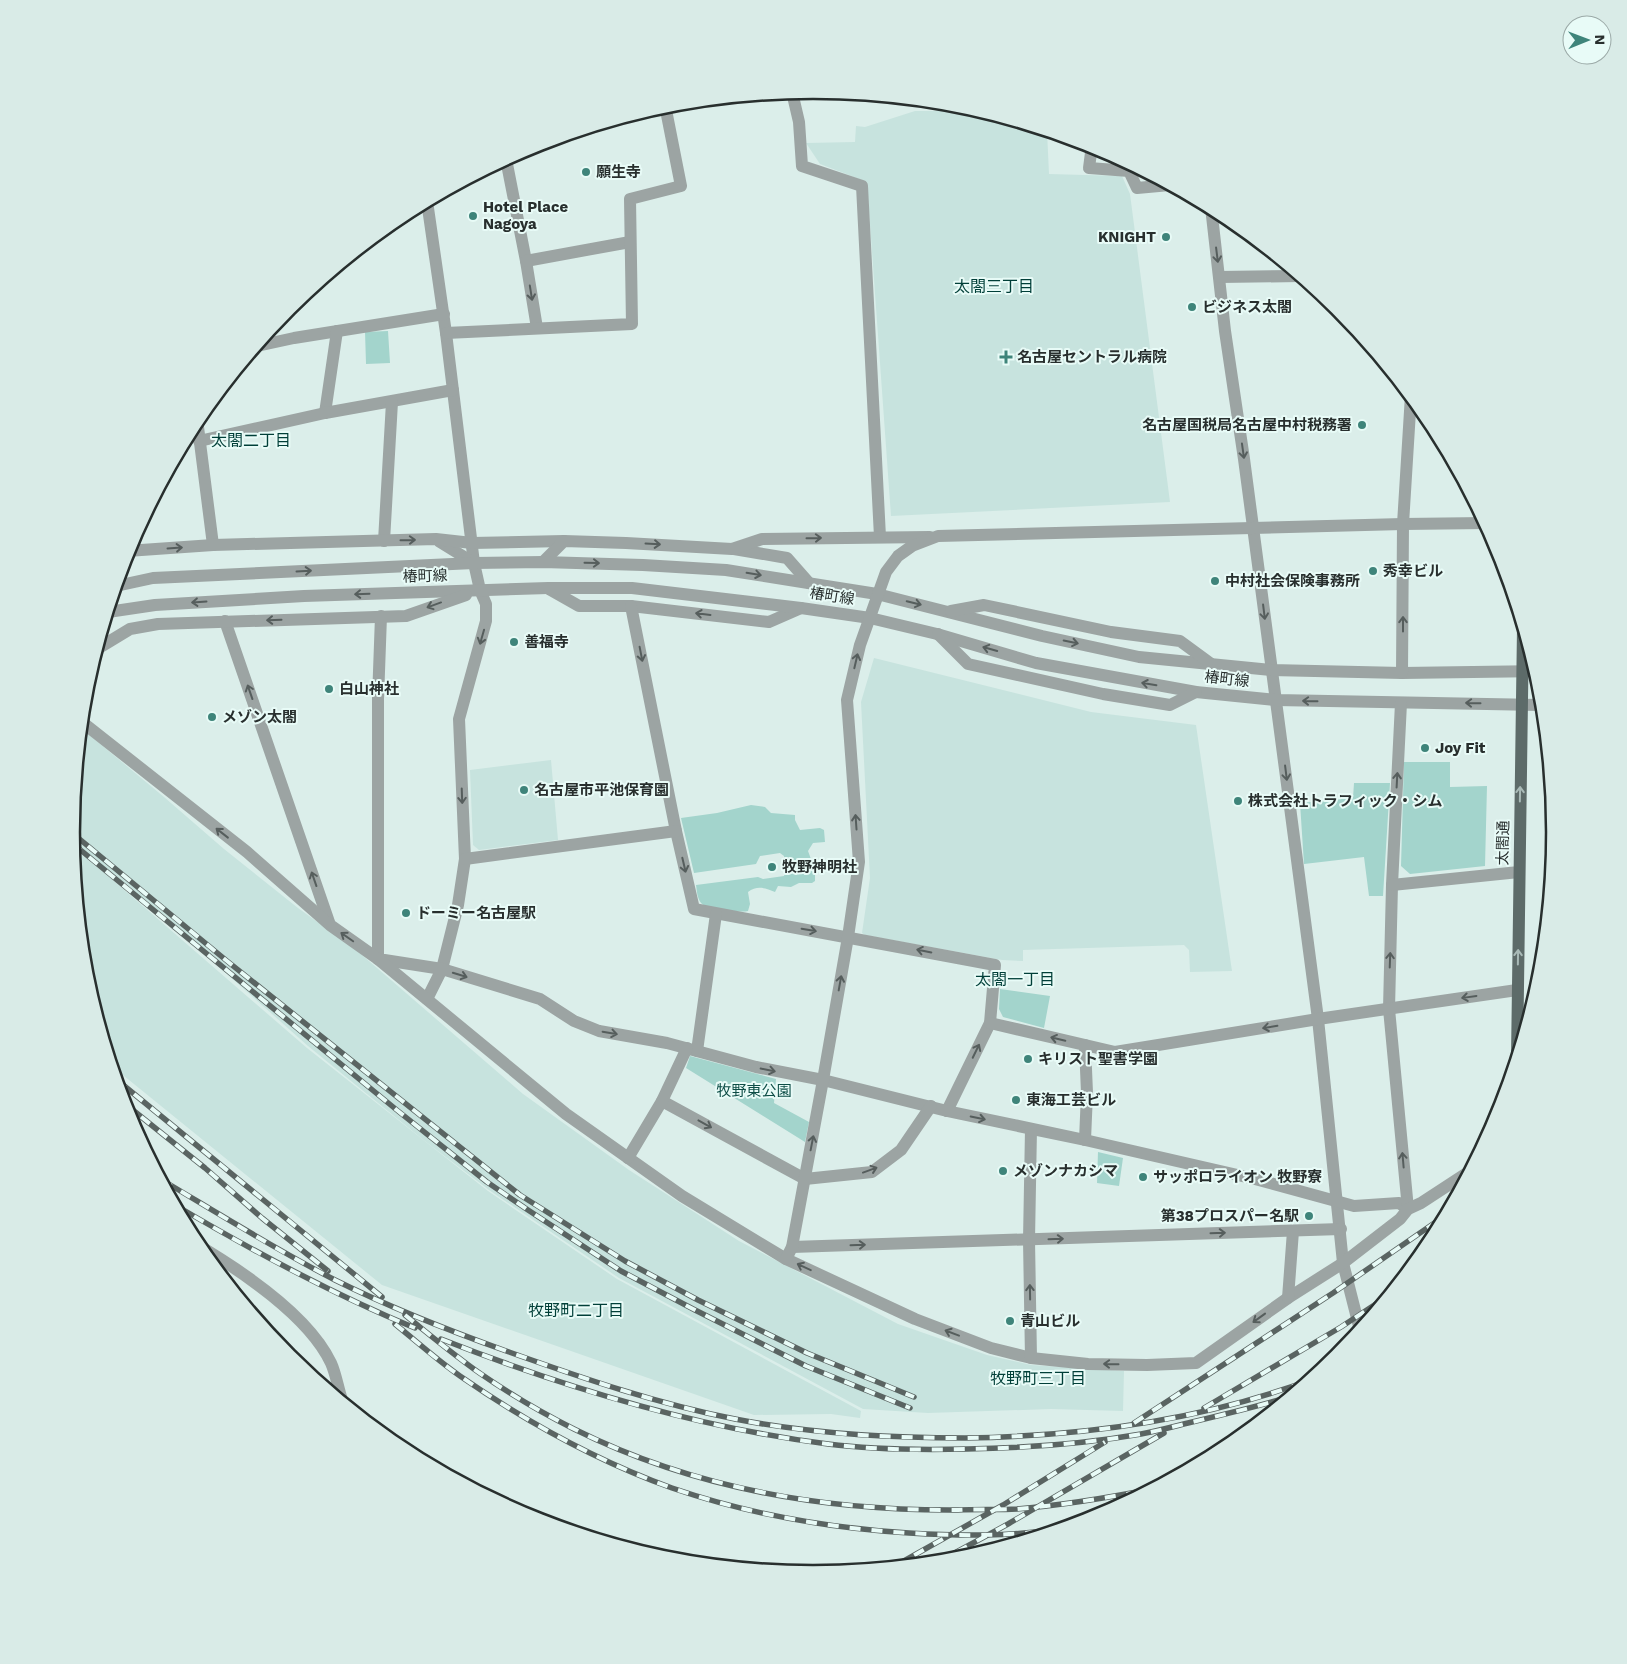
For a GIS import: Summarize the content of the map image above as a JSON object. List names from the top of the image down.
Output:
{
  "streets": {
    "main road": ["太閤通"],
    "street": ["椿町線"]
  },
  "crossings": [
    ["椿町線", "太閤通"]
  ],
  "one_way": ["太閤通"],
  "districts": [
    "太閤三丁目",
    "太閤二丁目",
    "太閤一丁目",
    "牧野町二丁目",
    "牧野町三丁目"
  ],
  "parks": ["牧野東公園"],
  "places": {
    "other": [
      "願生寺",
      "Hotel Place Nagoya",
      "KNIGHT",
      "ビジネス太閤",
      "名古屋国税局名古屋中村税務署",
      "秀幸ビル",
      "中村社会保険事務所",
      "善福寺",
      "白山神社",
      "メゾン太閤",
      "Joy Fit",
      "名古屋市平池保育園",
      "株式会社トラフィック・シム",
      "牧野神明社",
      "ドーミー名古屋駅",
      "キリスト聖書学園",
      "東海工芸ビル",
      "メゾンナカシマ",
      "サッポロライオン 牧野寮",
      "第38プロスパー名駅",
      "青山ビル"
    ],
    "health": ["名古屋セントラル病院"]
  },
  "north": "right"
}
